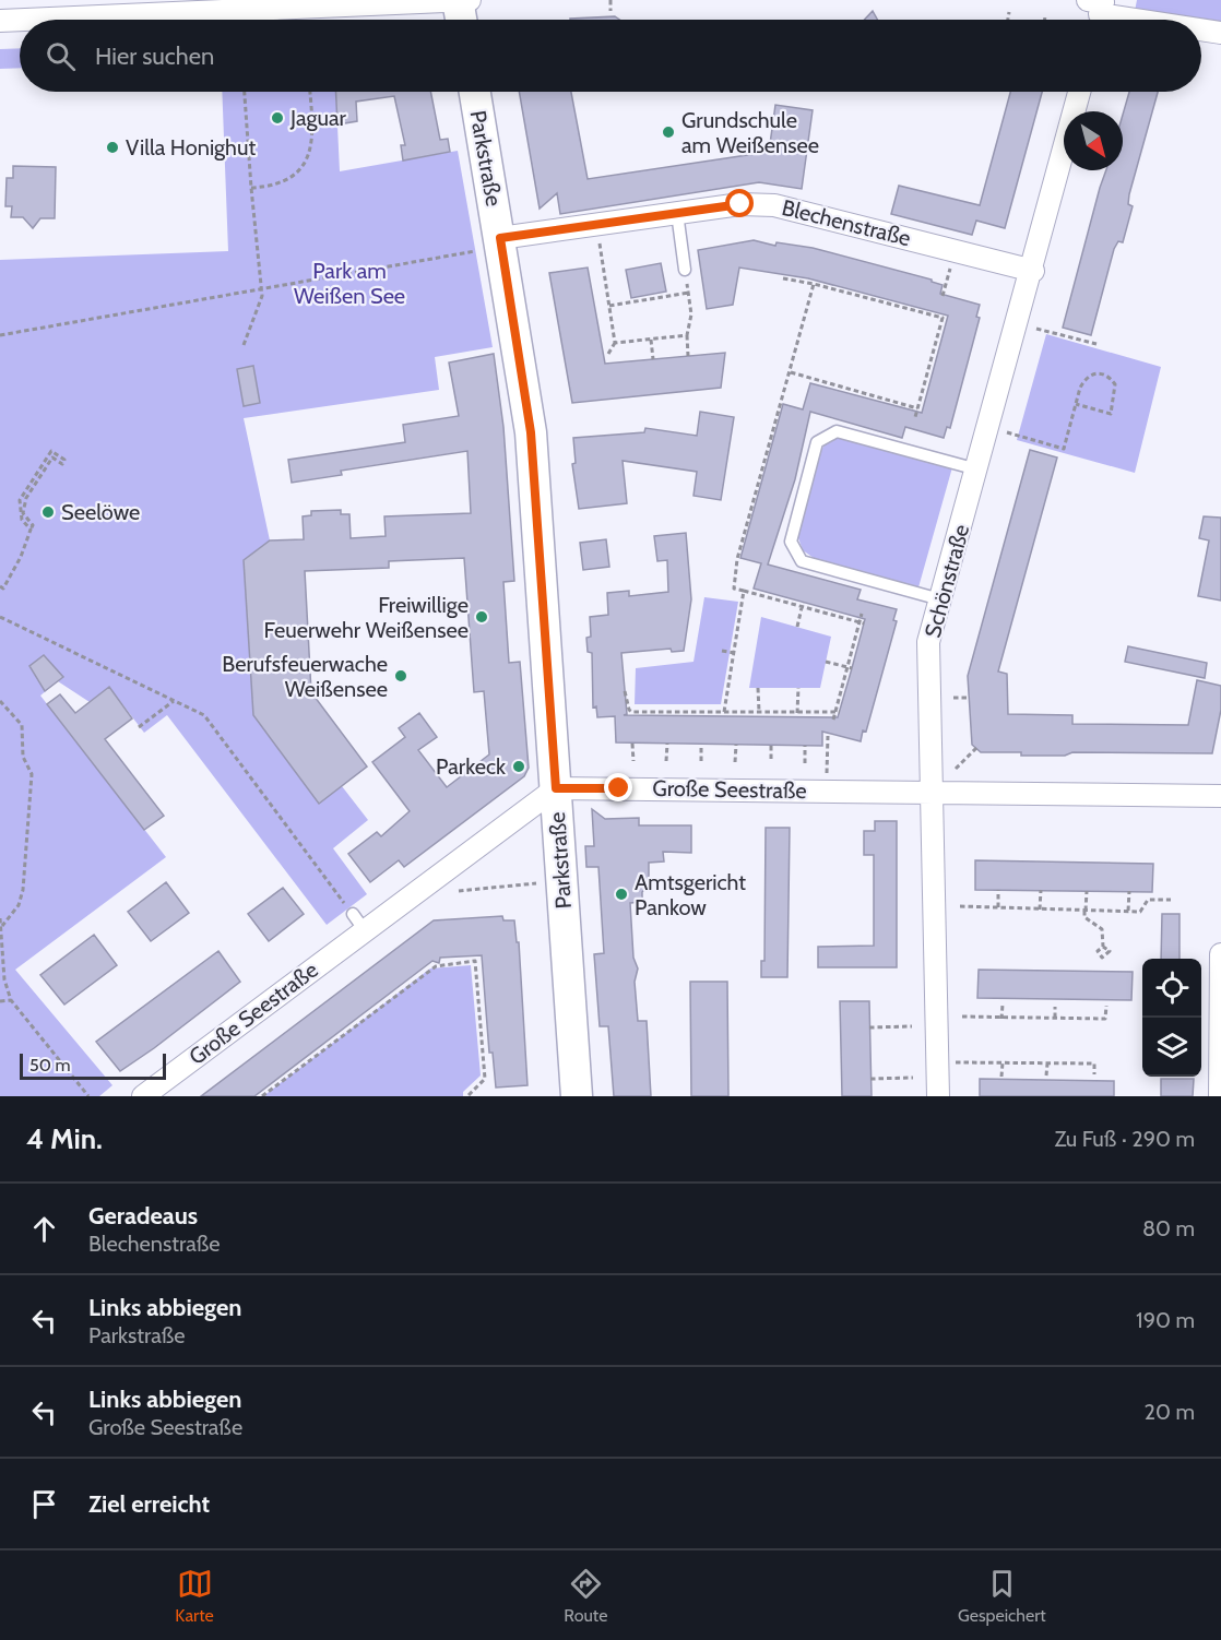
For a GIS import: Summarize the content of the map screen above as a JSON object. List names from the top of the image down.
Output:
{
  "streets": {
    "street": [
      "Parkstraße",
      "Blechenstraße",
      "Schönstraße",
      "Große Seestraße"
    ]
  },
  "crossings": [
    ["Parkstraße", "Blechenstraße"],
    ["Parkstraße", "Große Seestraße"],
    ["Blechenstraße", "Schönstraße"],
    ["Schönstraße", "Große Seestraße"]
  ],
  "parks": ["Park am Weißen See"],
  "places": [
    "Jaguar",
    "Grundschule am Weißensee",
    "Villa Honighut",
    "Seelöwe",
    "Freiwillige Feuerwehr Weißensee",
    "Berufsfeuerwache Weißensee",
    "Parkeck",
    "Amtsgericht Pankow"
  ],
  "scale_bar": "50 m",
  "north": "bottom right",
  "page": {
    "search": "Hier suchen",
    "scale": "50 m",
    "heading": ["4 Min.", "Zu Fuß · 290 m"],
    "list": [
      ["Geradeaus", "Blechenstraße", "80 m"],
      ["Links abbiegen", "Parkstraße", "190 m"],
      ["Links abbiegen", "Große Seestraße", "20 m"],
      "Ziel erreicht"
    ],
    "nav": ["Karte", "Route", "Gespeichert"]
  }
}
